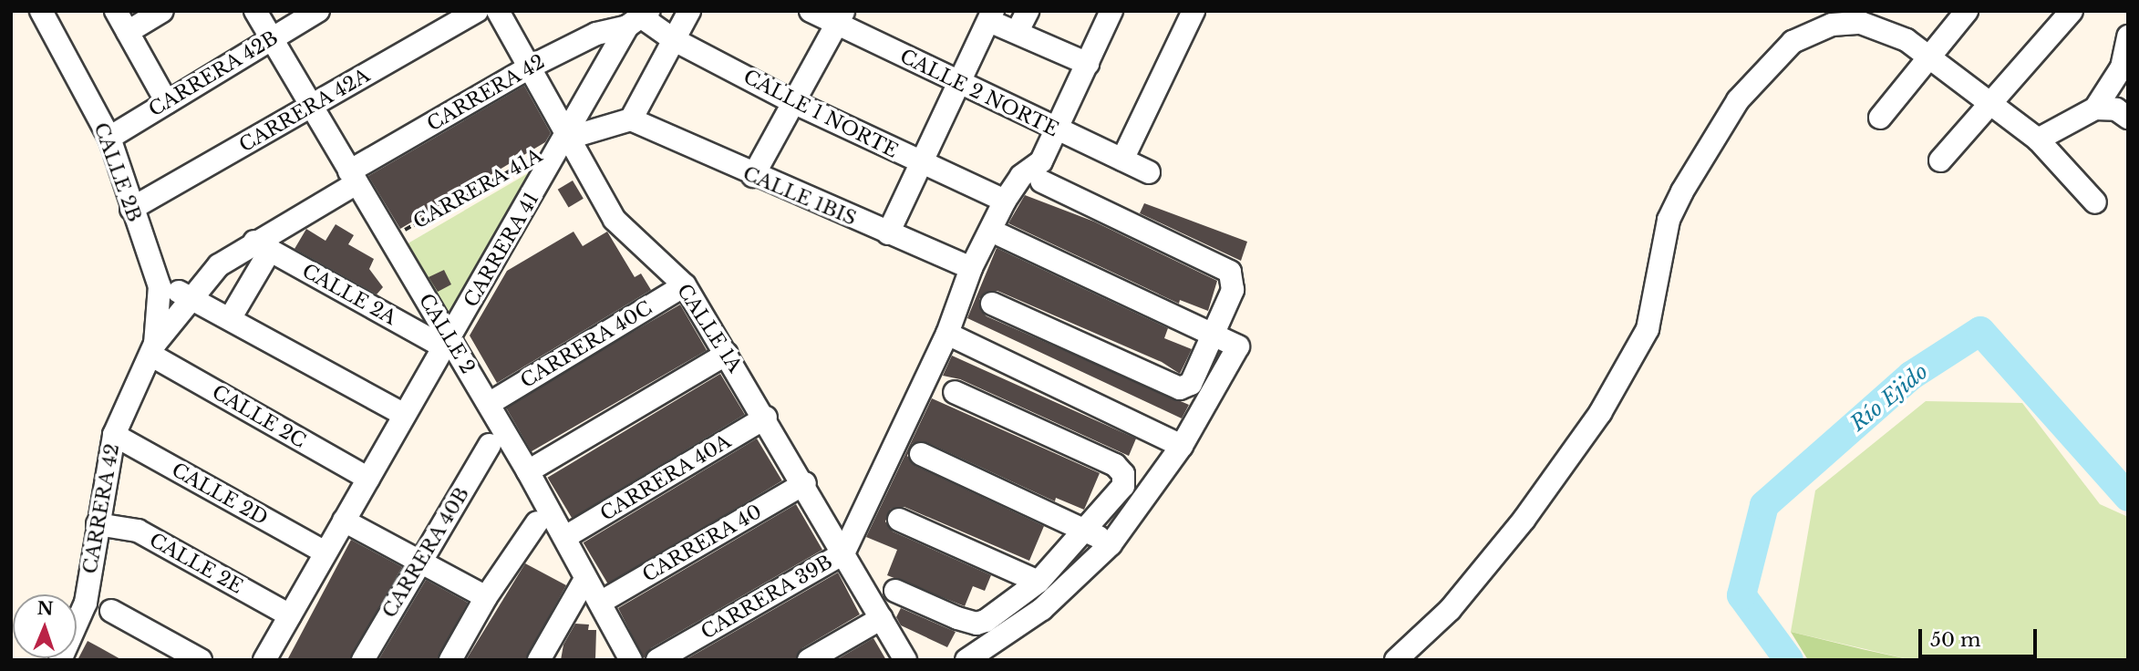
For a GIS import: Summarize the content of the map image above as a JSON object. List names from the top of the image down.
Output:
{
  "streets": {
    "street": [
      "CARRERA 42B",
      "CARRERA 42",
      "CALLE 2 NORTE",
      "CARRERA 42A",
      "CALLE 1 NORTE",
      "CALLE 2B",
      "CALLE 1BIS",
      "CARRERA 41",
      "CALLE 2A",
      "CALLE 1A",
      "CALLE 2",
      "CARRERA 40C",
      "CALLE 2C",
      "CARRERA 40A",
      "CALLE 2D",
      "CARRERA 40",
      "CARRERA 40B",
      "CALLE 2E",
      "CARRERA 39B"
    ],
    "path": ["CARRERA 41A"]
  },
  "crossings": [
    ["CARRERA 42B", "CALLE 2B"],
    ["CARRERA 42B", "CALLE 2"],
    ["CARRERA 42", "CALLE 1 NORTE"],
    ["CARRERA 42", "CALLE 2B"],
    ["CARRERA 42", "CARRERA 41"],
    ["CARRERA 42", "CALLE 2A"],
    ["CARRERA 42", "CALLE 1A"],
    ["CARRERA 42", "CALLE 2"],
    ["CARRERA 42", "CALLE 2C"],
    ["CARRERA 42", "CALLE 2D"],
    ["CARRERA 42", "CALLE 2E"],
    ["CARRERA 42A", "CALLE 2B"],
    ["CARRERA 42A", "CALLE 2"],
    ["CALLE 1 NORTE", "CARRERA 41"],
    ["CALLE 2B", "CALLE 2C"],
    ["CARRERA 41A", "CALLE 2"],
    ["CARRERA 41", "CALLE 2A"],
    ["CARRERA 41", "CALLE 1A"],
    ["CARRERA 41", "CALLE 2"],
    ["CARRERA 41", "CALLE 2C"],
    ["CARRERA 41", "CALLE 2D"],
    ["CARRERA 41", "CALLE 2E"],
    ["CALLE 2A", "CALLE 2"],
    ["CALLE 1A", "CARRERA 40C"],
    ["CALLE 1A", "CARRERA 40A"],
    ["CALLE 1A", "CARRERA 40"],
    ["CALLE 1A", "CARRERA 39B"],
    ["CALLE 2", "CARRERA 40C"],
    ["CALLE 2", "CARRERA 40A"],
    ["CALLE 2", "CARRERA 40"]
  ],
  "water": ["Río Ejido"],
  "scale_bar": "50 m",
  "north": "top"
}
